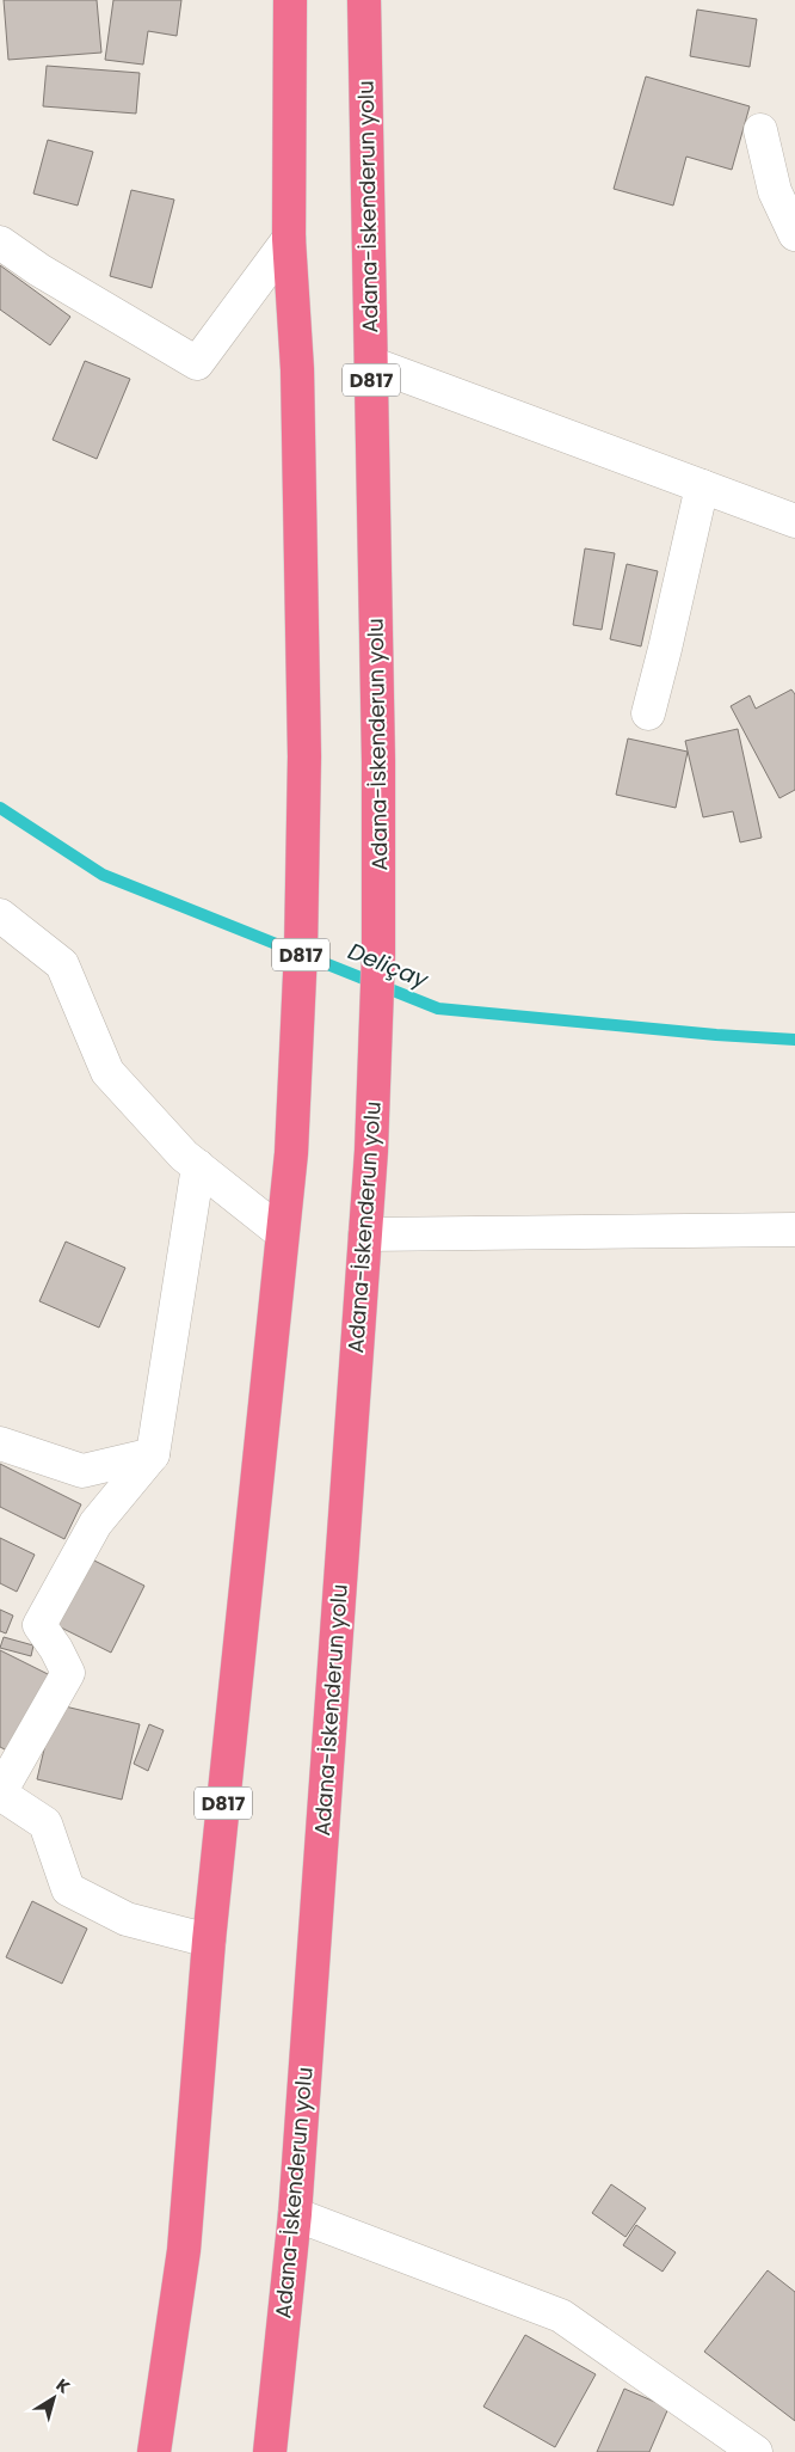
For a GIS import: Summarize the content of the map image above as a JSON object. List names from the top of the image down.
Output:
{
  "streets": {
    "highway": ["Adana-İskenderun yolu", "D817"]
  },
  "water": ["Deliçay"],
  "north": "top right"
}
